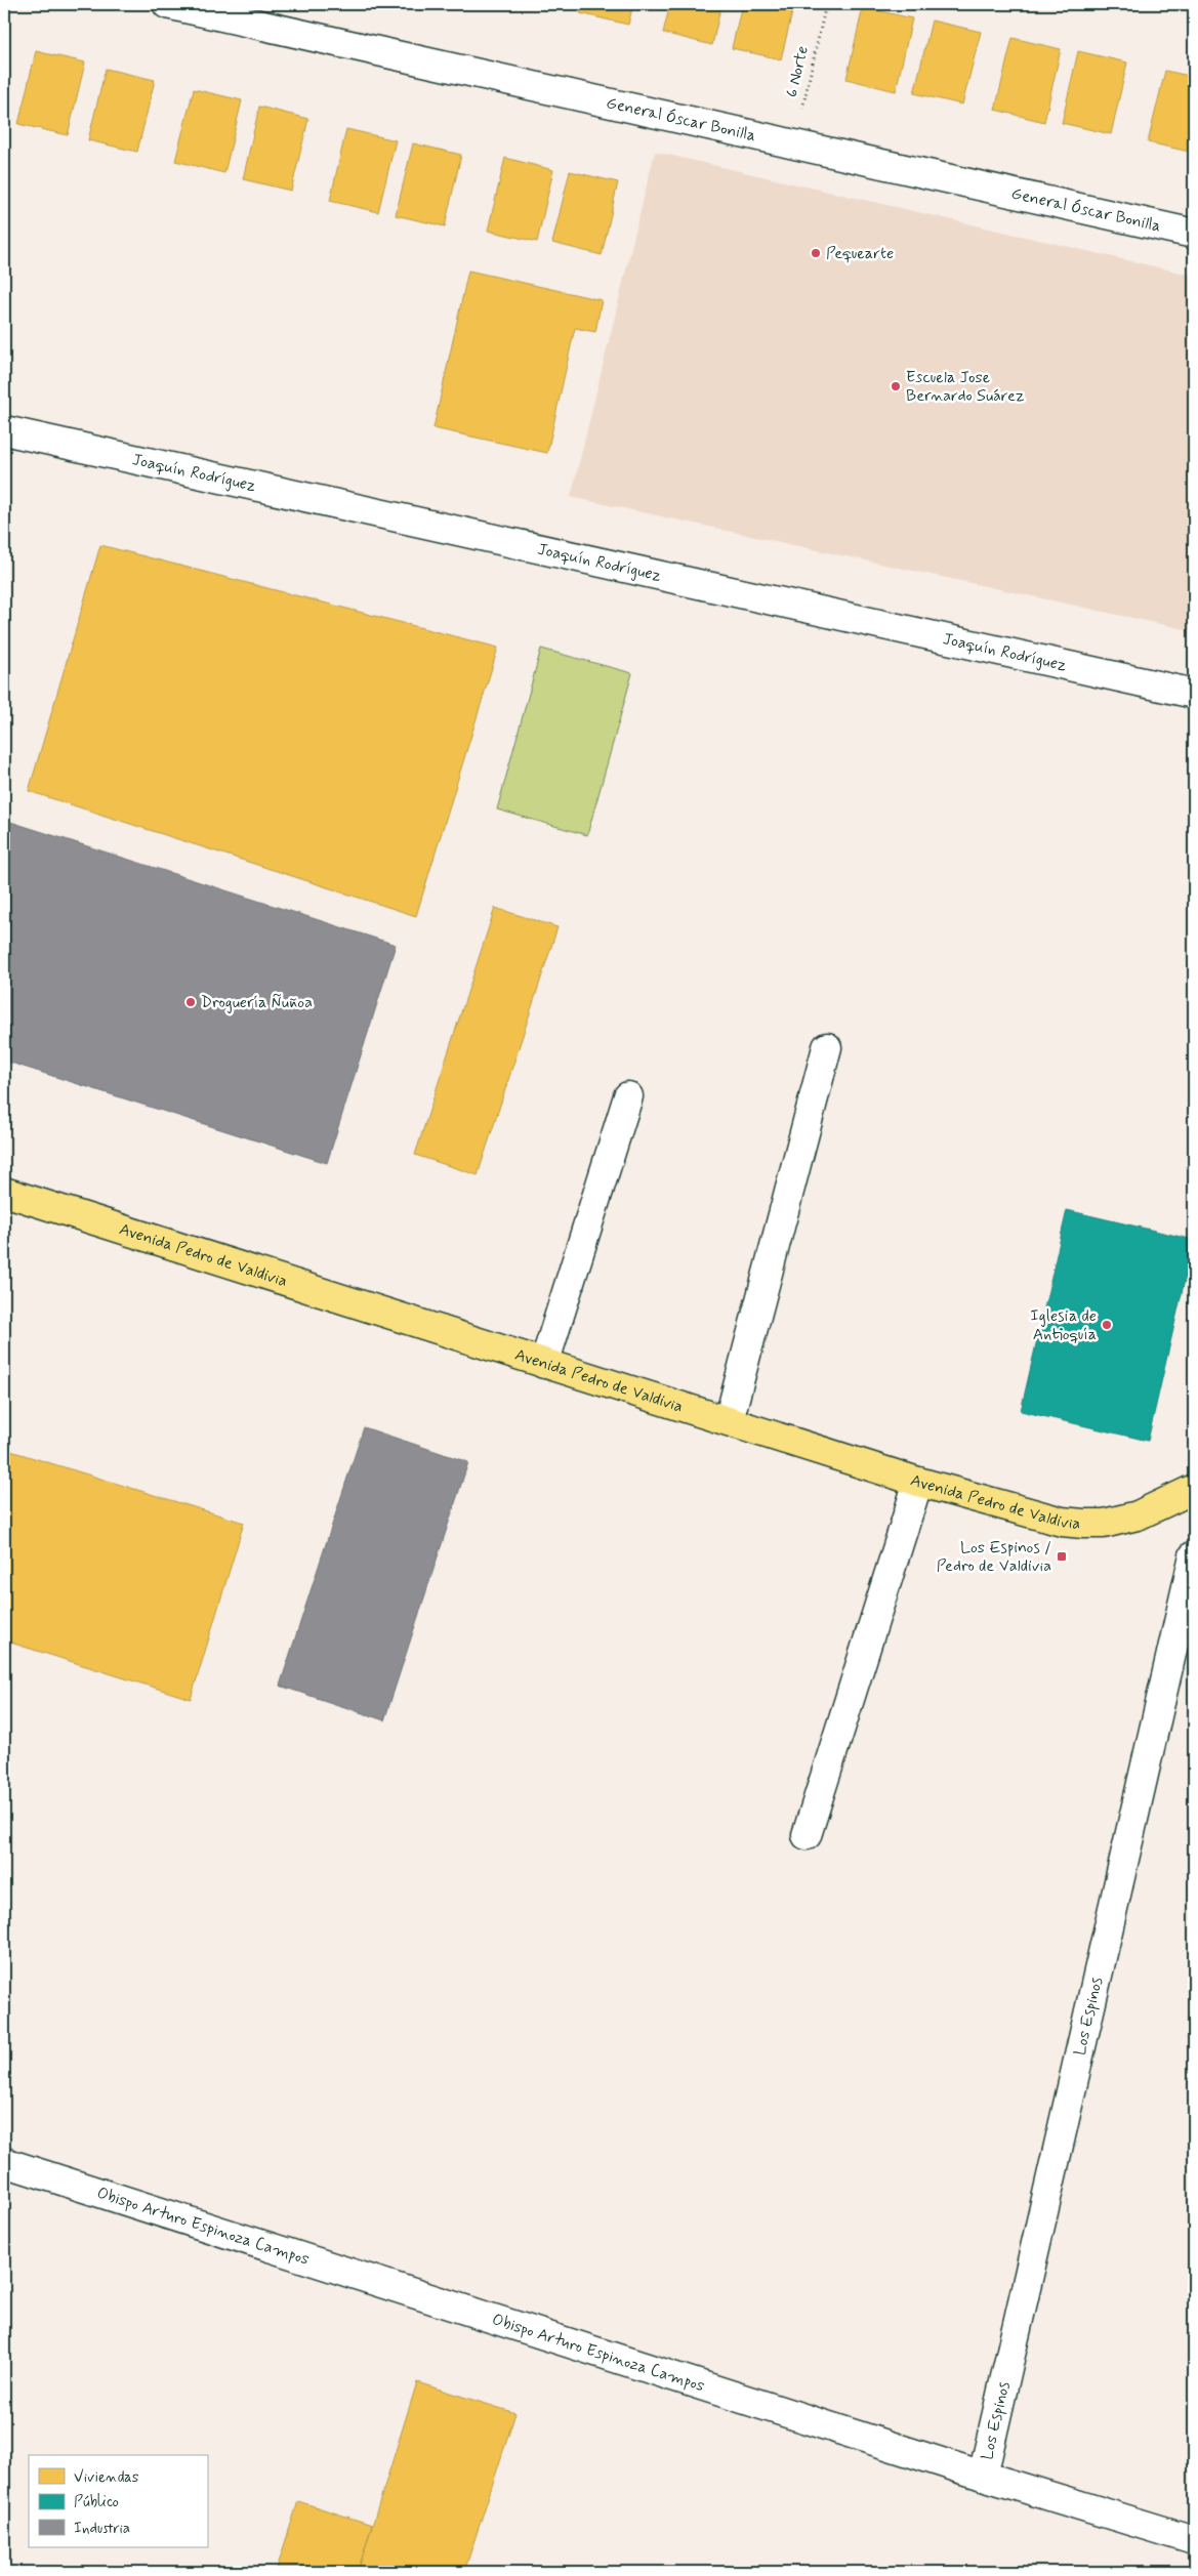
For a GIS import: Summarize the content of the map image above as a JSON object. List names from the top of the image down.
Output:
{
  "streets": {
    "main road": ["Avenida Pedro de Valdivia"],
    "street": [
      "General Óscar Bonilla",
      "Joaquín Rodríguez",
      "Los Espinos",
      "Obispo Arturo Espinoza Campos"
    ],
    "path": ["6 Norte"]
  },
  "crossings": [
    ["6 Norte", "General Óscar Bonilla"],
    ["Los Espinos", "Obispo Arturo Espinoza Campos"]
  ],
  "places": {
    "other": [
      "Pequearte",
      "Escuela Jose Bernardo Suárez",
      "Droguería Ñuñoa",
      "Iglesia de Antioquía"
    ],
    "transit": ["Los Espinos / Pedro de Valdivia"]
  },
  "legend": ["Viviendas", "Público", "Industria"]
}
